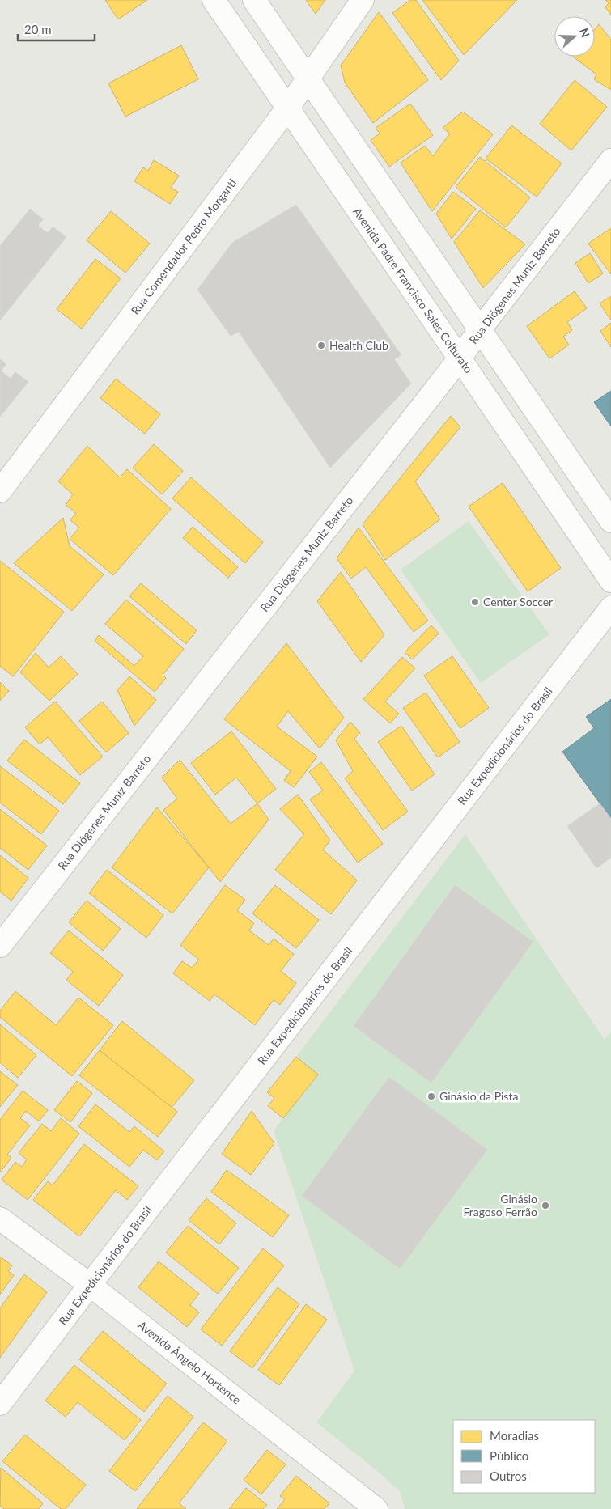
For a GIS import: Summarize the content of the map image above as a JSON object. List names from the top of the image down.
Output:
{
  "streets": {
    "street": [
      "Rua Comendador Pedro Morganti",
      "Rua Diógenes Muniz Barreto",
      "Avenida Padre Francisco Sales Colturato",
      "Rua Expedicionários do Brasil",
      "Avenida Ângelo Hortence"
    ]
  },
  "crossings": [
    ["Rua Comendador Pedro Morganti", "Avenida Padre Francisco Sales Colturato"],
    ["Rua Diógenes Muniz Barreto", "Avenida Padre Francisco Sales Colturato"],
    ["Rua Expedicionários do Brasil", "Avenida Ângelo Hortence"]
  ],
  "places": [
    "Health Club",
    "Center Soccer",
    "Ginásio da Pista",
    "Ginásio Fragoso Ferrão"
  ],
  "legend": ["Moradias", "Público", "Outros"],
  "scale_bar": "20 m",
  "north": "right"
}
